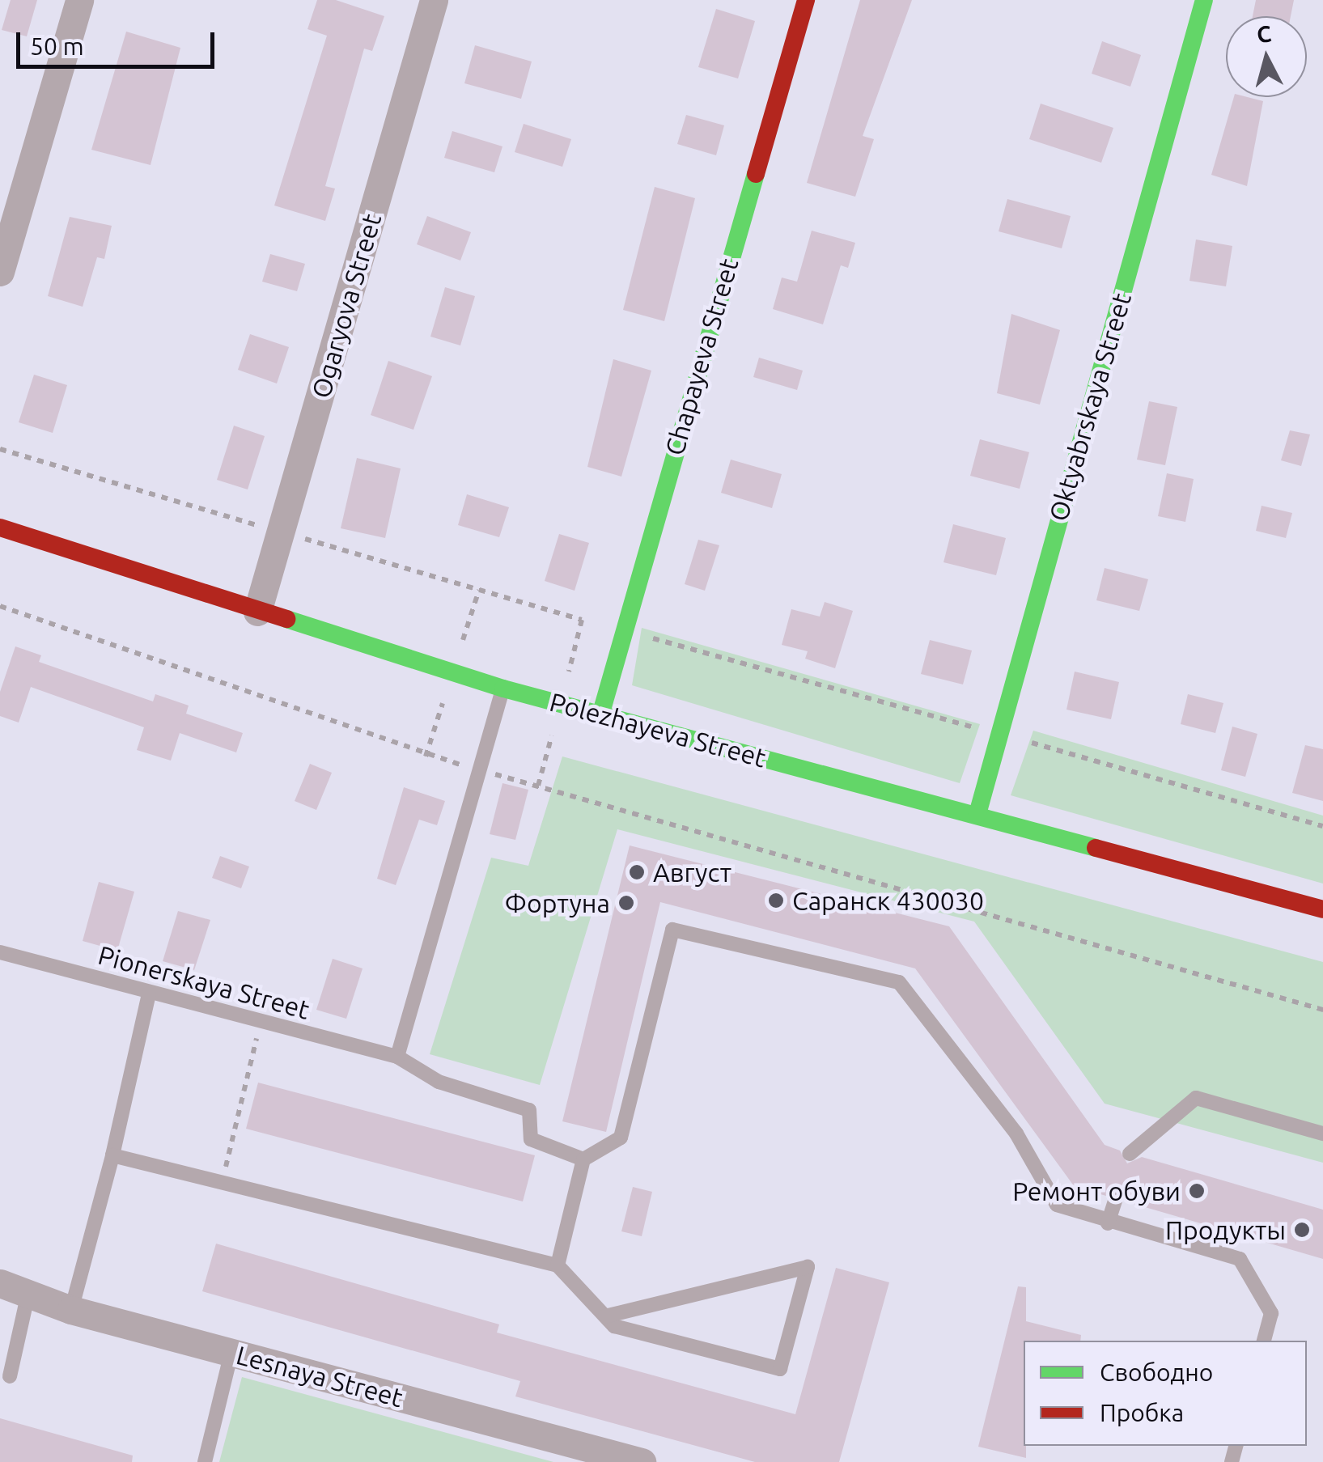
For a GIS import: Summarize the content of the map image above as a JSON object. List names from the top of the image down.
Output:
{
  "streets": {
    "street": [
      "Ogaryova Street",
      "Chapayeva Street",
      "Oktyabrskaya Street",
      "Polezhayeva Street",
      "Lesnaya Street"
    ],
    "lane": ["Pionerskaya Street"]
  },
  "crossings": [
    ["Ogaryova Street", "Polezhayeva Street"],
    ["Chapayeva Street", "Polezhayeva Street"],
    ["Oktyabrskaya Street", "Polezhayeva Street"]
  ],
  "places": [
    "Август",
    "Саранск 430030",
    "Фортуна",
    "Ремонт обуви",
    "Продукты"
  ],
  "legend": ["Свободно", "Пробка"],
  "scale_bar": "50 m",
  "north": "top"
}
